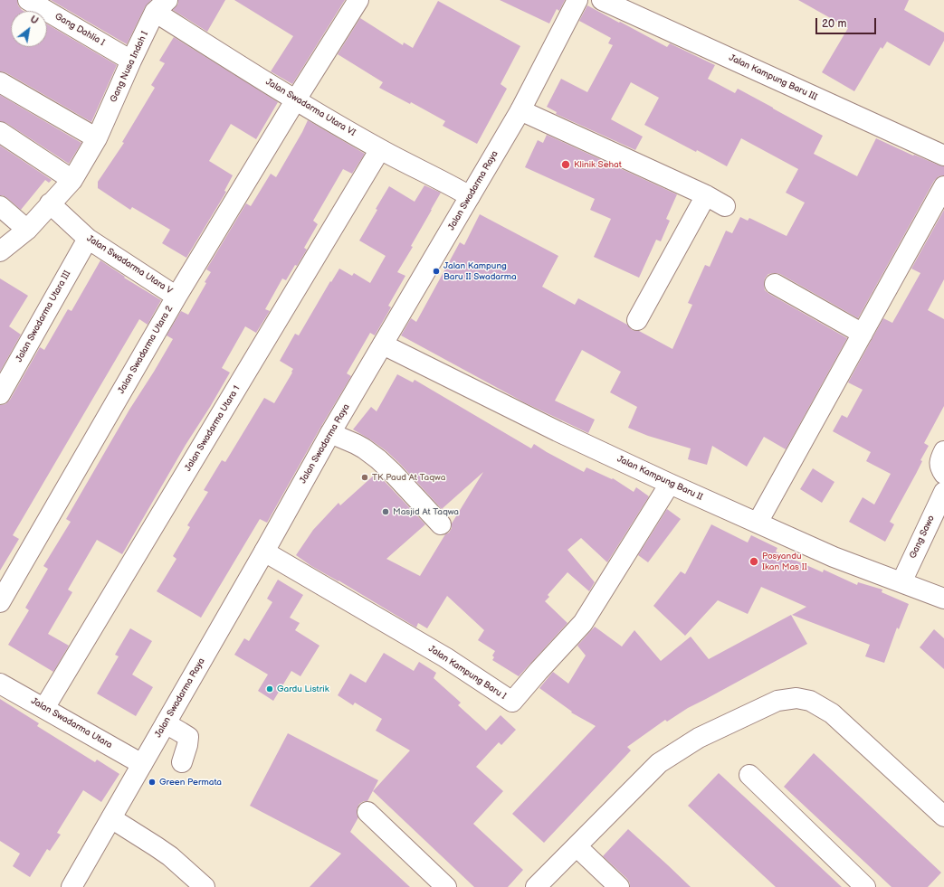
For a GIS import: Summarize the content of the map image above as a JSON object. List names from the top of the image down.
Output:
{
  "streets": {
    "street": [
      "Gang Dahlia I",
      "Gang Nusa Indah I",
      "Jalan Kampung Baru III",
      "Jalan Swadarma Utara VI",
      "Jalan Swadarma Raya",
      "Jalan Swadarma Utara V",
      "Jalan Swadarma Utara III",
      "Jalan Swadarma Utara 2",
      "Jalan Swadarma Utara 1",
      "Jalan Kampung Baru II",
      "Gang Sawo",
      "Jalan Kampung Baru I",
      "Jalan Swadarma Utara"
    ]
  },
  "crossings": [
    ["Gang Dahlia I", "Gang Nusa Indah I"],
    ["Gang Nusa Indah I", "Jalan Swadarma Utara VI"],
    ["Gang Nusa Indah I", "Jalan Swadarma Utara V"],
    ["Jalan Swadarma Utara VI", "Jalan Swadarma Raya"],
    ["Jalan Swadarma Utara VI", "Jalan Swadarma Utara 2"],
    ["Jalan Swadarma Utara VI", "Jalan Swadarma Utara 1"],
    ["Jalan Swadarma Raya", "Jalan Kampung Baru II"],
    ["Jalan Swadarma Raya", "Jalan Kampung Baru I"],
    ["Jalan Swadarma Raya", "Jalan Swadarma Utara"],
    ["Jalan Swadarma Utara V", "Jalan Swadarma Utara III"],
    ["Jalan Swadarma Utara V", "Jalan Swadarma Utara 2"],
    ["Jalan Swadarma Utara 1", "Jalan Swadarma Utara"],
    ["Jalan Kampung Baru II", "Gang Sawo"],
    ["Jalan Kampung Baru II", "Jalan Kampung Baru I"]
  ],
  "places": [
    "Klinik Sehat",
    "Jalan Kampung Baru II Swadarma",
    "TK Paud At Taqwa",
    "Masjid At Taqwa",
    "Posyandu Ikan Mas II",
    "Gardu Listrik",
    "Green Permata"
  ],
  "scale_bar": "20 m",
  "north": "top right"
}
